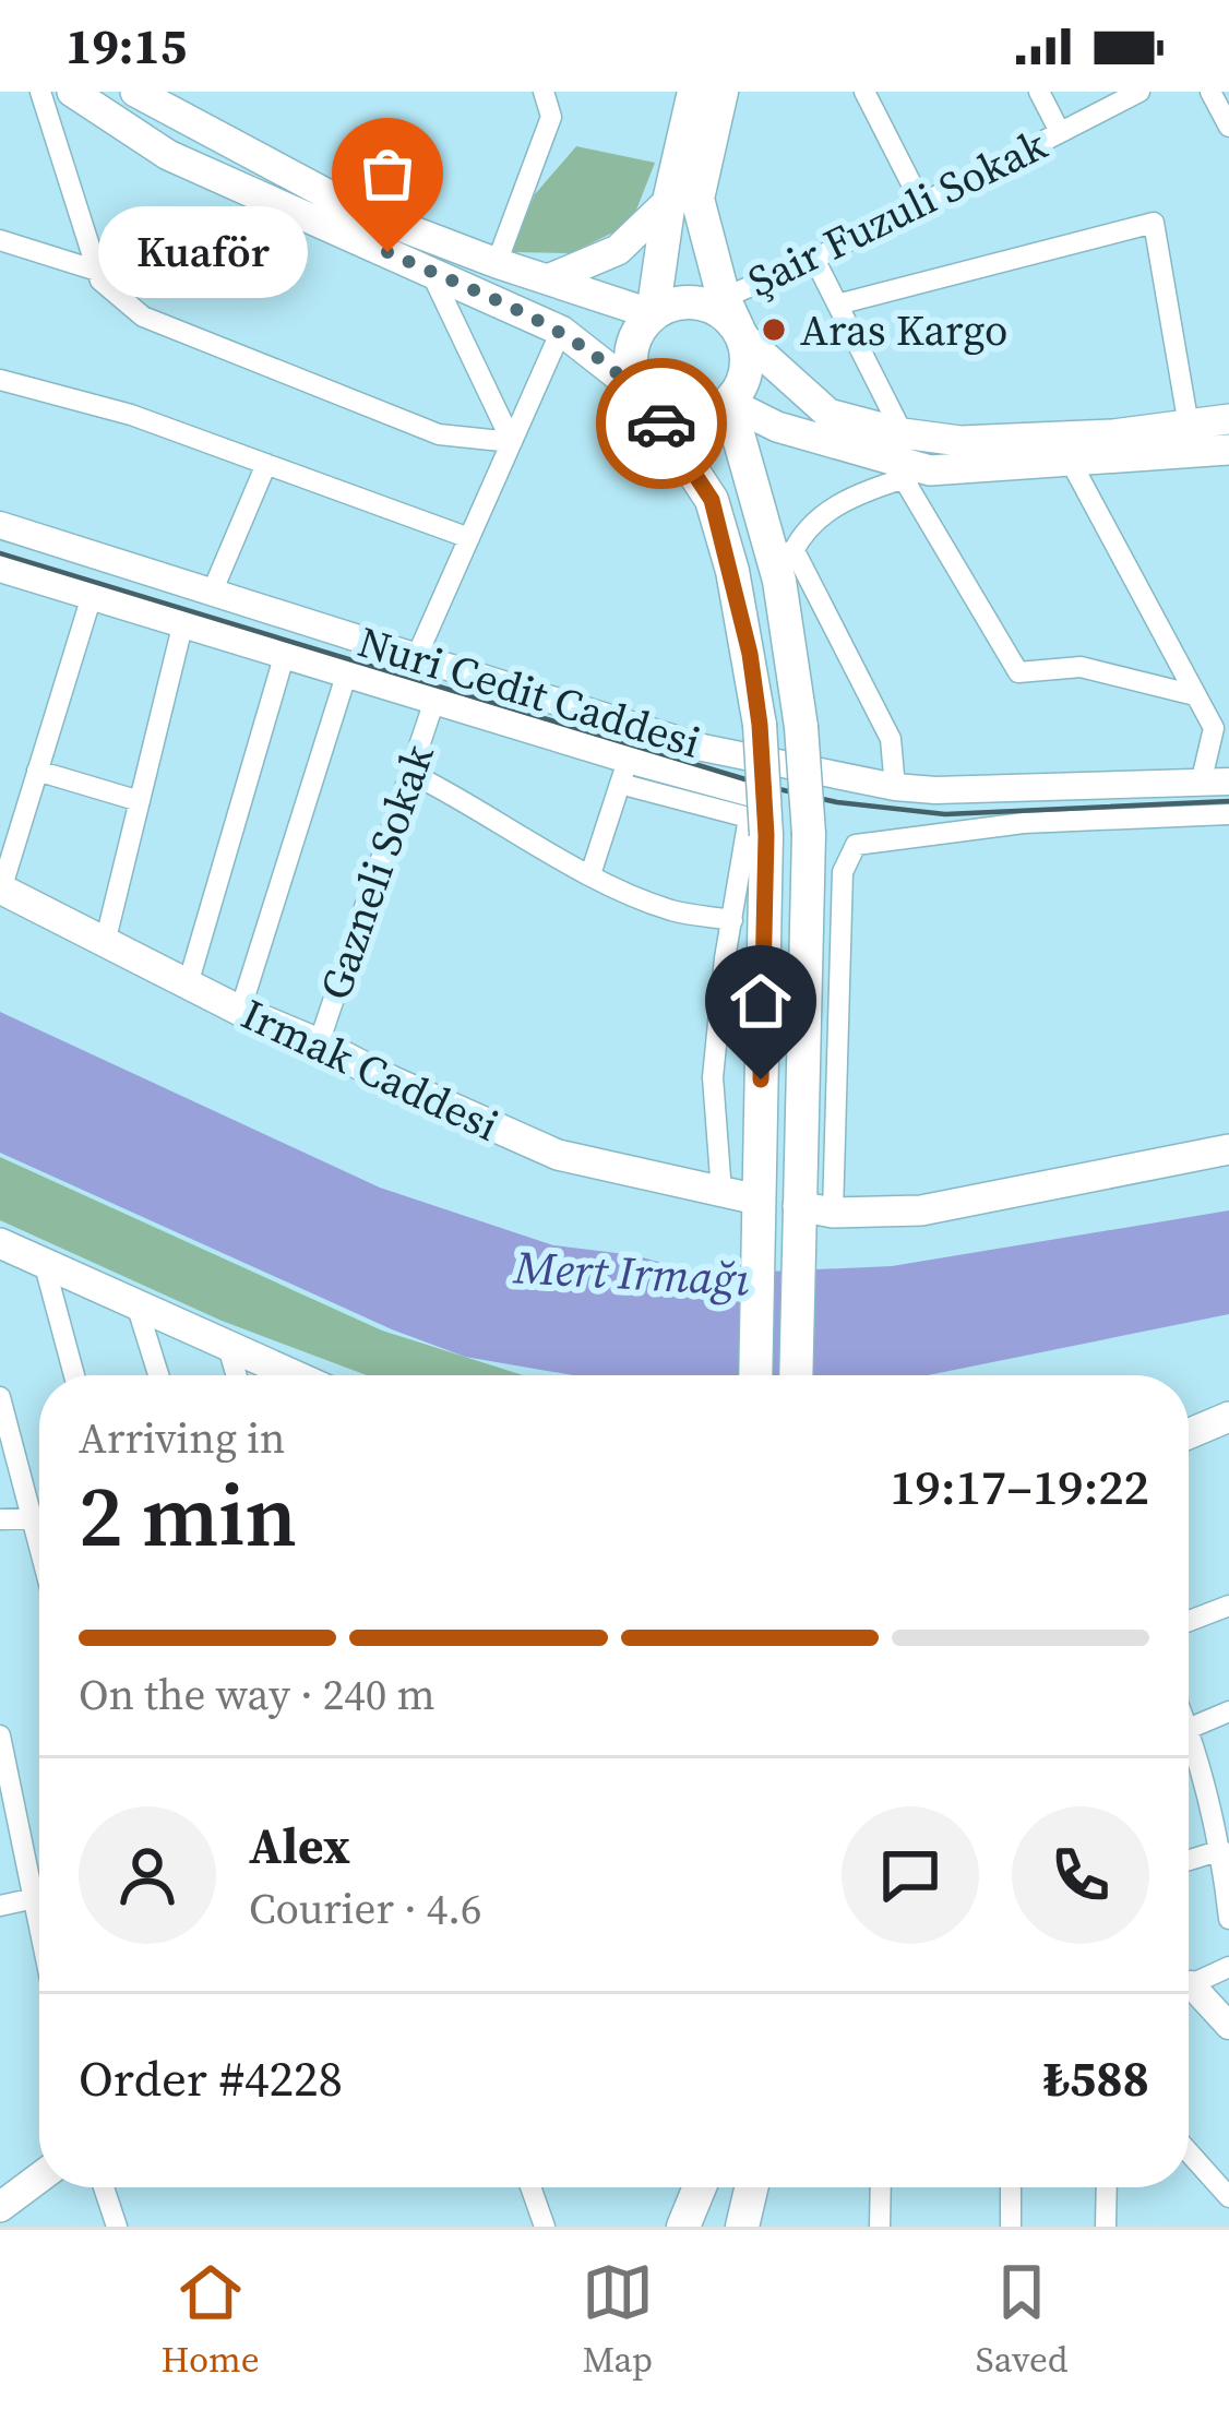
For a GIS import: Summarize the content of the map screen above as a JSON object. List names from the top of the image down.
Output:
{
  "streets": {
    "main road": ["Irmak Caddesi"],
    "street": ["Şair Fuzuli Sokak", "Nuri Cedit Caddesi", "Gazneli Sokak"]
  },
  "crossings": [
    ["Nuri Cedit Caddesi", "Gazneli Sokak"],
    ["Gazneli Sokak", "Irmak Caddesi"]
  ],
  "water": ["Mert Irmağı"],
  "places": ["Kuaför", "Aras Kargo"],
  "page": {
    "status": "19:15",
    "bubble": "Kuaför",
    "heading": ["2 min", "Arriving in", "19:17–19:22"],
    "panel": [
      "Alex",
      "Courier · 4.6",
      "Order #4228",
      "₺588"
    ],
    "bar": "On the way · 240 m",
    "tabs": ["Home", "Map", "Saved"]
  }
}
